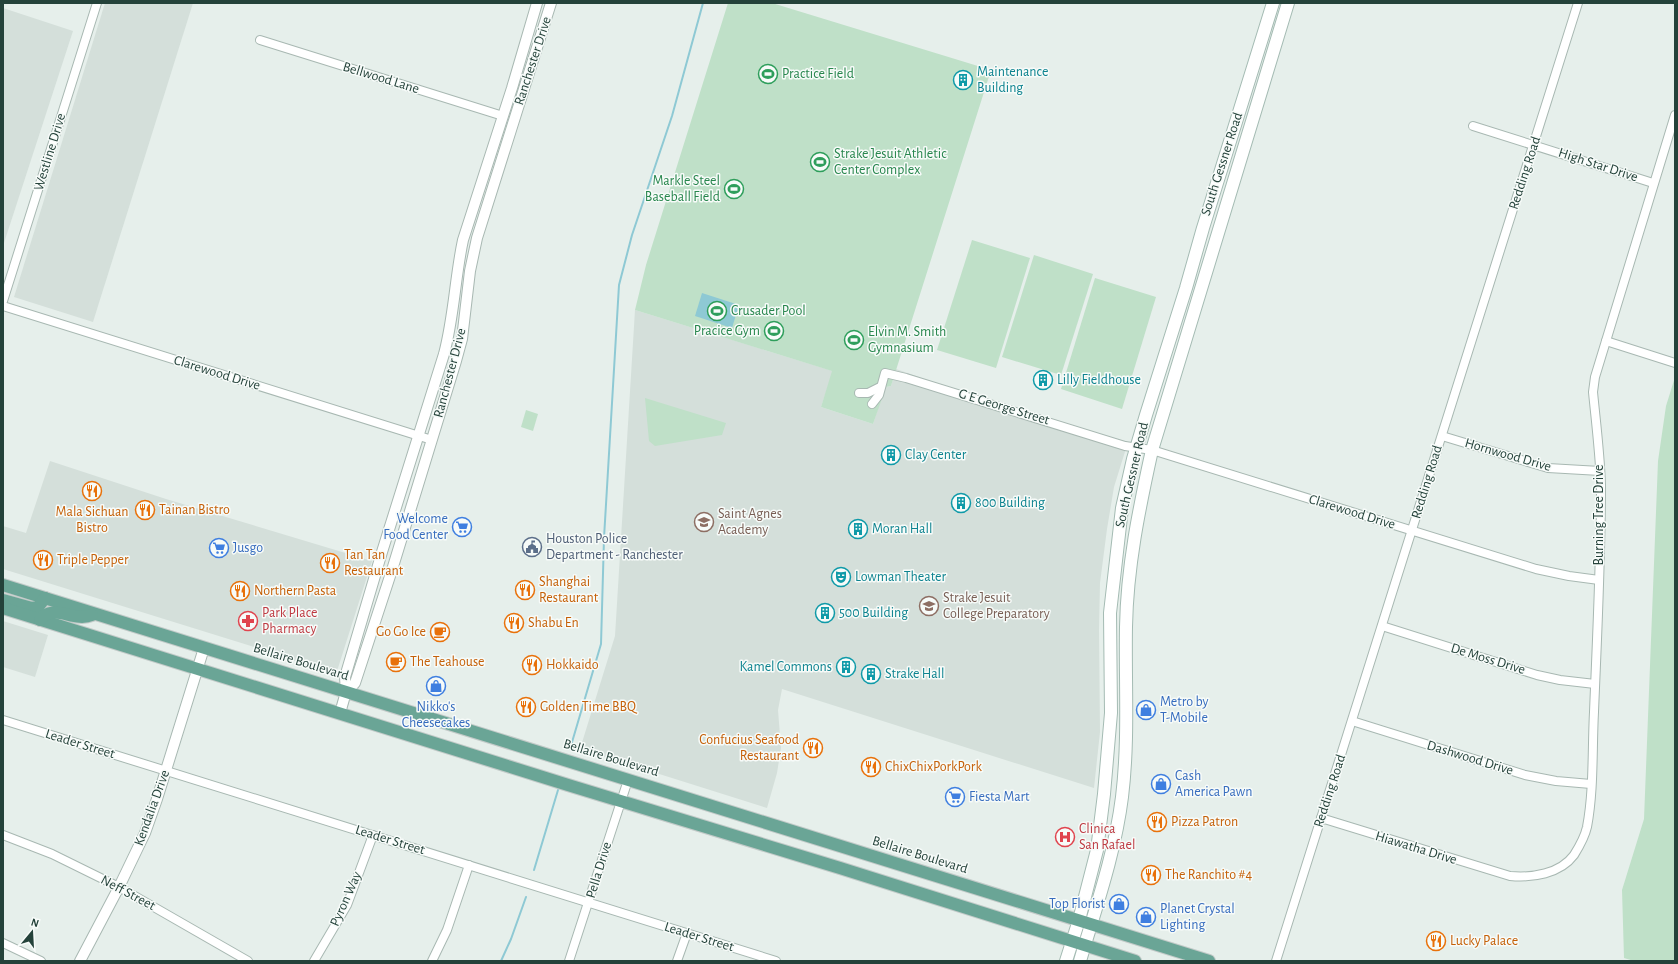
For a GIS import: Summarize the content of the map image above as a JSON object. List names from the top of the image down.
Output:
{
  "streets": {
    "main road": ["South Gessner Road", "Bellaire Boulevard"],
    "street": [
      "Ranchester Drive",
      "Bellwood Lane",
      "Westline Drive",
      "High Star Drive",
      "Redding Road",
      "Clarewood Drive",
      "G E George Street",
      "Hornwood Drive",
      "Burning Tree Drive",
      "De Moss Drive",
      "Leader Street",
      "Dashwood Drive",
      "Kendalia Drive",
      "Hiawatha Drive",
      "Pella Drive",
      "Neff Street",
      "Pyron Way"
    ]
  },
  "crossings": [
    ["Ranchester Drive", "Bellwood Lane"],
    ["Ranchester Drive", "Clarewood Drive"],
    ["Ranchester Drive", "Bellaire Boulevard"],
    ["South Gessner Road", "Clarewood Drive"],
    ["South Gessner Road", "G E George Street"],
    ["South Gessner Road", "Bellaire Boulevard"],
    ["High Star Drive", "Redding Road"],
    ["High Star Drive", "Burning Tree Drive"],
    ["Redding Road", "Clarewood Drive"],
    ["Redding Road", "Hornwood Drive"],
    ["Redding Road", "De Moss Drive"],
    ["Redding Road", "Dashwood Drive"],
    ["Redding Road", "Hiawatha Drive"],
    ["Clarewood Drive", "G E George Street"],
    ["Clarewood Drive", "Burning Tree Drive"],
    ["Hornwood Drive", "Burning Tree Drive"],
    ["Burning Tree Drive", "De Moss Drive"],
    ["Burning Tree Drive", "Dashwood Drive"],
    ["Burning Tree Drive", "Hiawatha Drive"],
    ["Bellaire Boulevard", "Kendalia Drive"],
    ["Bellaire Boulevard", "Pella Drive"],
    ["Leader Street", "Kendalia Drive"],
    ["Leader Street", "Pella Drive"],
    ["Leader Street", "Pyron Way"],
    ["Kendalia Drive", "Neff Street"]
  ],
  "places": {
    "sports": [
      "Practice Field",
      "Strake Jesuit Athletic Center Complex",
      "Markle Steel Baseball Field",
      "Crusader Pool",
      "Pracice Gym",
      "Elvin M. Smith Gymnasium"
    ],
    "building": [
      "Maintenance Building",
      "Lilly Fieldhouse",
      "Clay Center",
      "800 Building",
      "Moran Hall",
      "500 Building",
      "Kamel Commons",
      "Strake Hall"
    ],
    "restaurant": [
      "Mala Sichuan Bistro",
      "Tainan Bistro",
      "Triple Pepper",
      "Tan Tan Restaurant",
      "Shanghai Restaurant",
      "Northern Pasta",
      "Shabu En",
      "Hokkaido",
      "Golden Time BBQ",
      "Confucius Seafood Restaurant",
      "ChixChixPorkPork",
      "Pizza Patron",
      "The Ranchito #4",
      "Lucky Palace"
    ],
    "school or university": ["Saint Agnes Academy", "Strake Jesuit College Preparatory"],
    "supermarket": ["Welcome Food Center", "Jusgo", "Fiesta Mart"],
    "public building": ["Houston Police Department - Ranchester"],
    "theatre": ["Lowman Theater"],
    "pharmacy": ["Park Place Pharmacy"],
    "cafe": ["Go Go Ice", "The Teahouse"],
    "shop": [
      "Nikko's Cheesecakes",
      "Metro by T-Mobile",
      "Cash America Pawn",
      "Top Florist",
      "Planet Crystal Lighting"
    ],
    "hospital": ["Clinica San Rafael"]
  },
  "north": "top"
}
